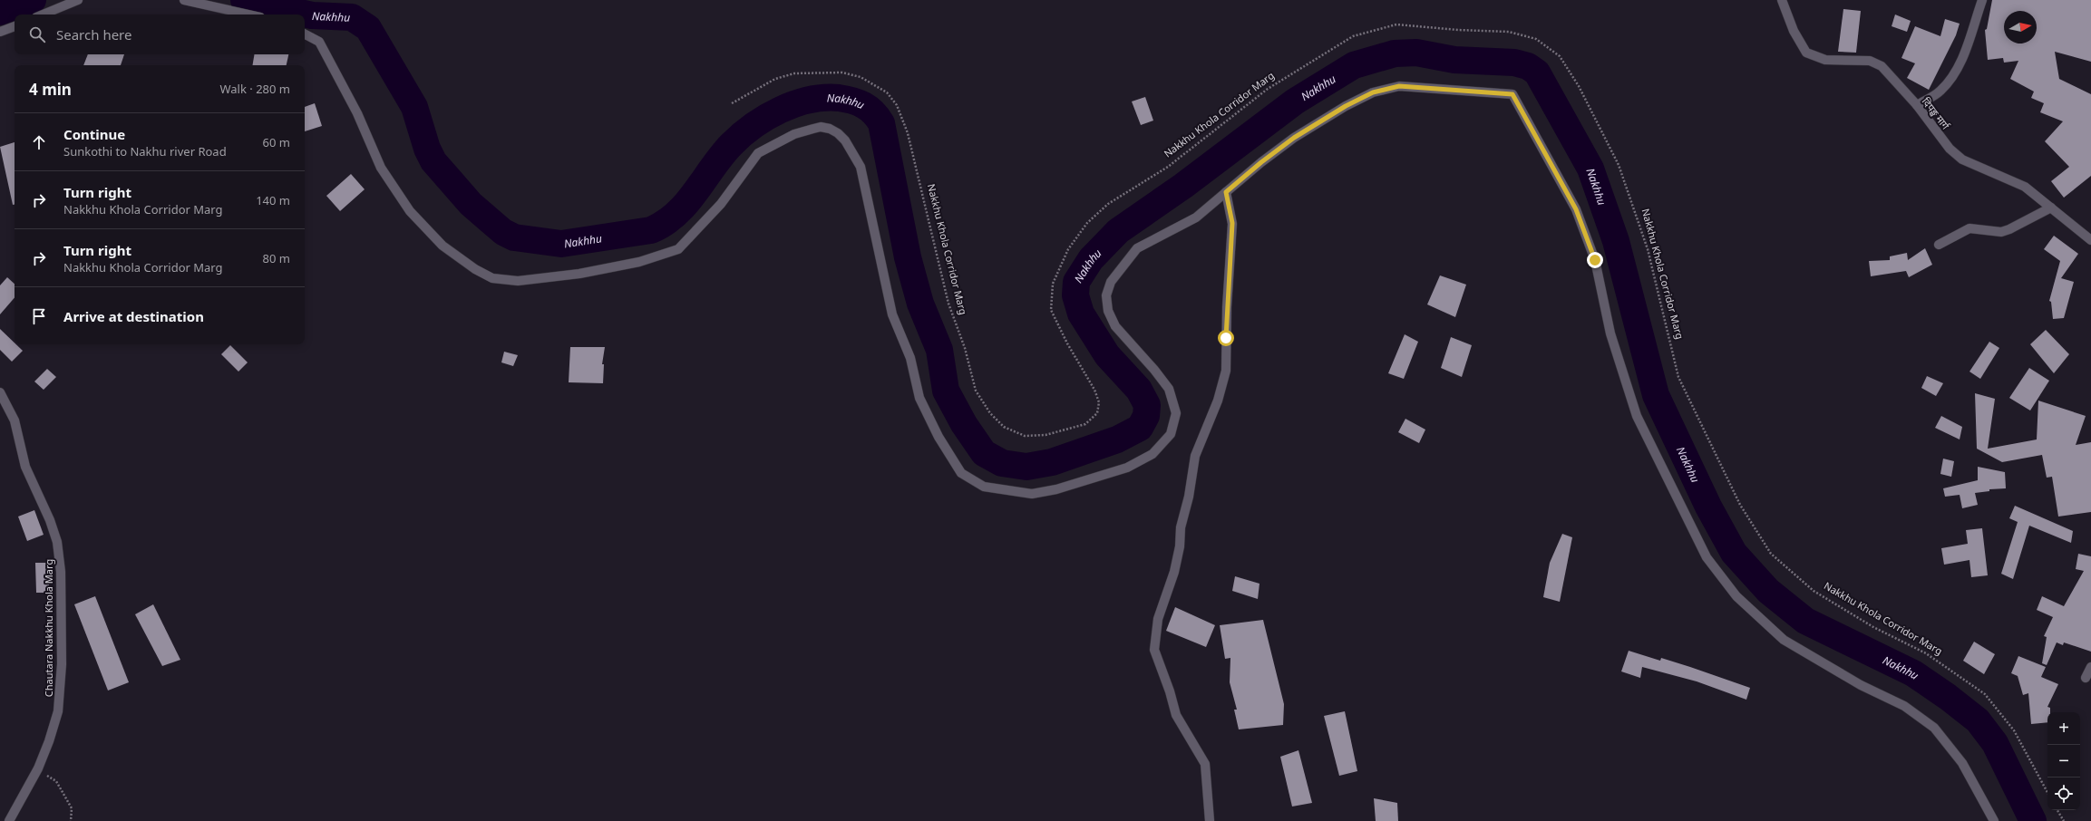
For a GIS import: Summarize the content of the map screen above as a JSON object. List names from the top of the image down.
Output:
{
  "streets": {
    "street": ["दिपङ्ख मार्ग", "Chautara Nakkhu Khola Marg"],
    "path": ["Nakkhu Khola Corridor Marg"]
  },
  "water": ["Nakhhu"],
  "north": "right",
  "page": {
    "search": "Search here",
    "heading": ["4 min", "Walk · 280 m"],
    "list": [
      ["Continue", "Sunkothi to Nakhu river Road", "60 m"],
      ["Turn right", "Nakkhu Khola Corridor Marg", "140 m"],
      ["Turn right", "Nakkhu Khola Corridor Marg", "80 m"],
      "Arrive at destination"
    ],
    "map_buttons": ["+", "−"]
  }
}
